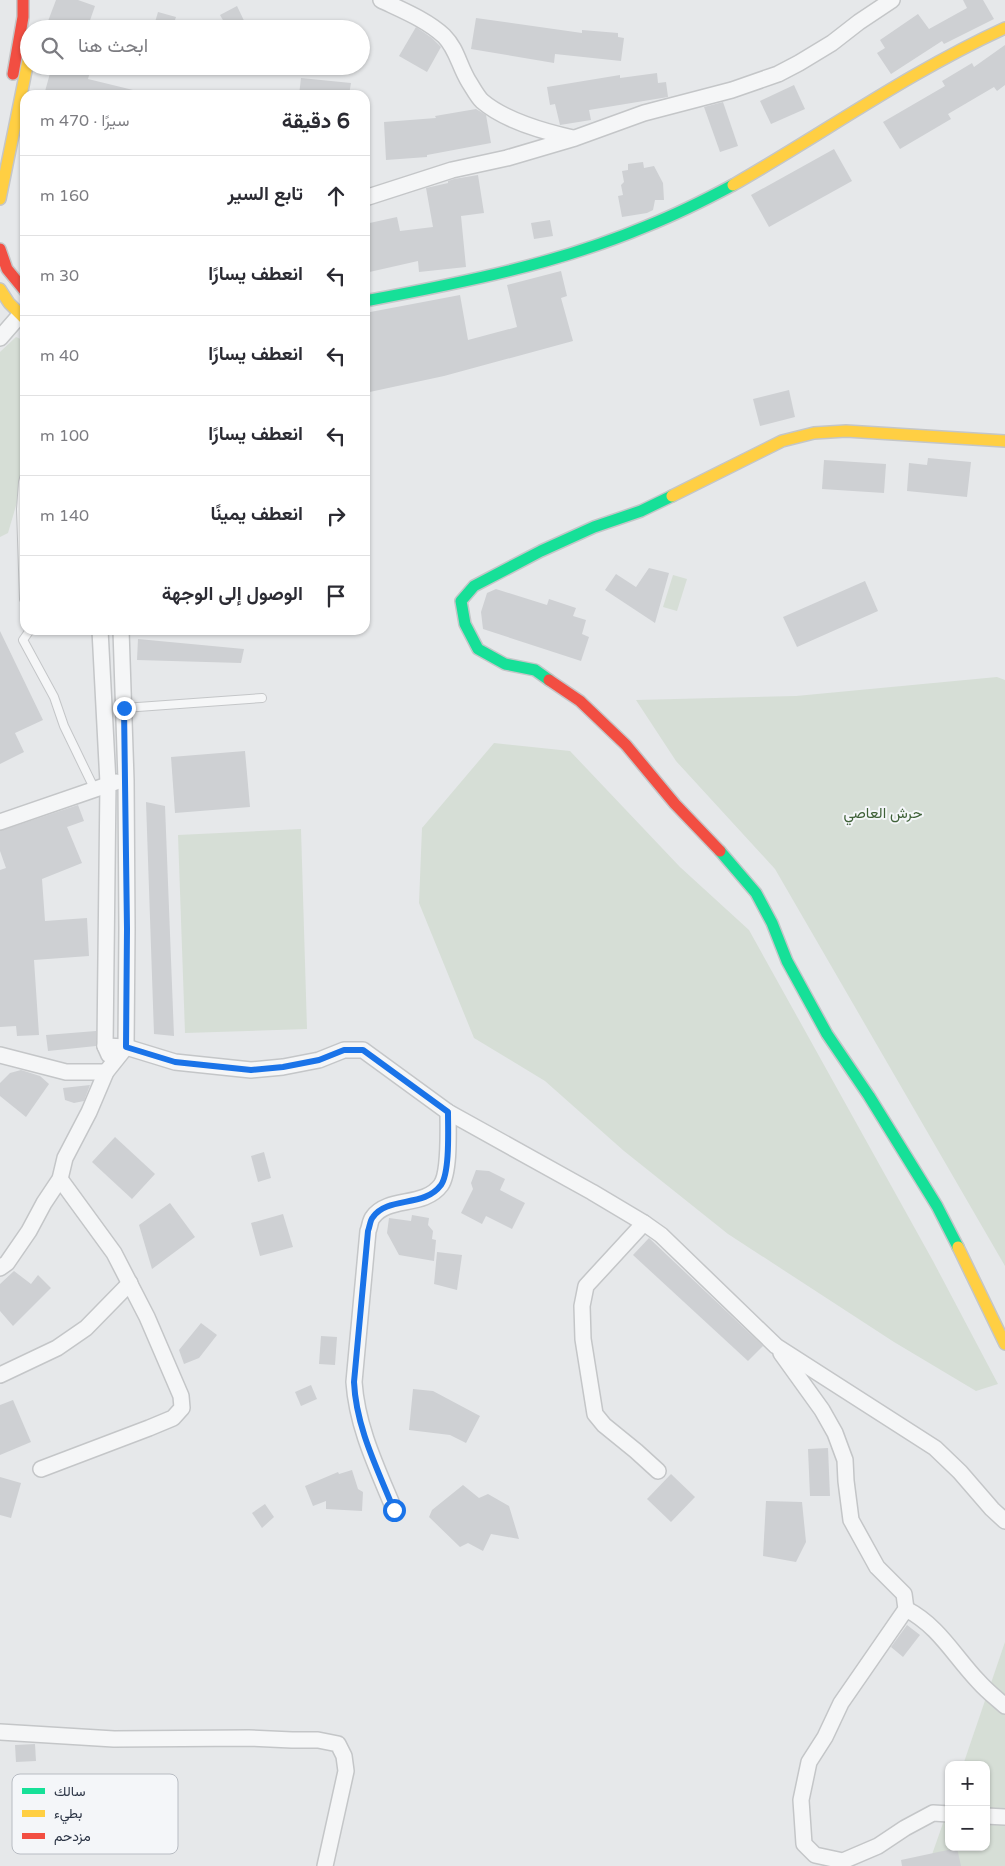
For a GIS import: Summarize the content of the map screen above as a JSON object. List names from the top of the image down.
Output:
{
  "parks": ["حرش العاصي"],
  "legend": ["سالك", "بطيء", "مزدحم"],
  "page": {
    "search": "ابحث هنا",
    "heading": ["6 دقيقة", "سيرًا · 470 m"],
    "list": [
      ["تابع السير", "160 m"],
      ["انعطف يسارًا", "30 m"],
      ["انعطف يسارًا", "40 m"],
      ["انعطف يسارًا", "100 m"],
      ["انعطف يمينًا", "140 m"],
      "الوصول إلى الوجهة"
    ],
    "map_buttons": ["+", "−"]
  }
}
